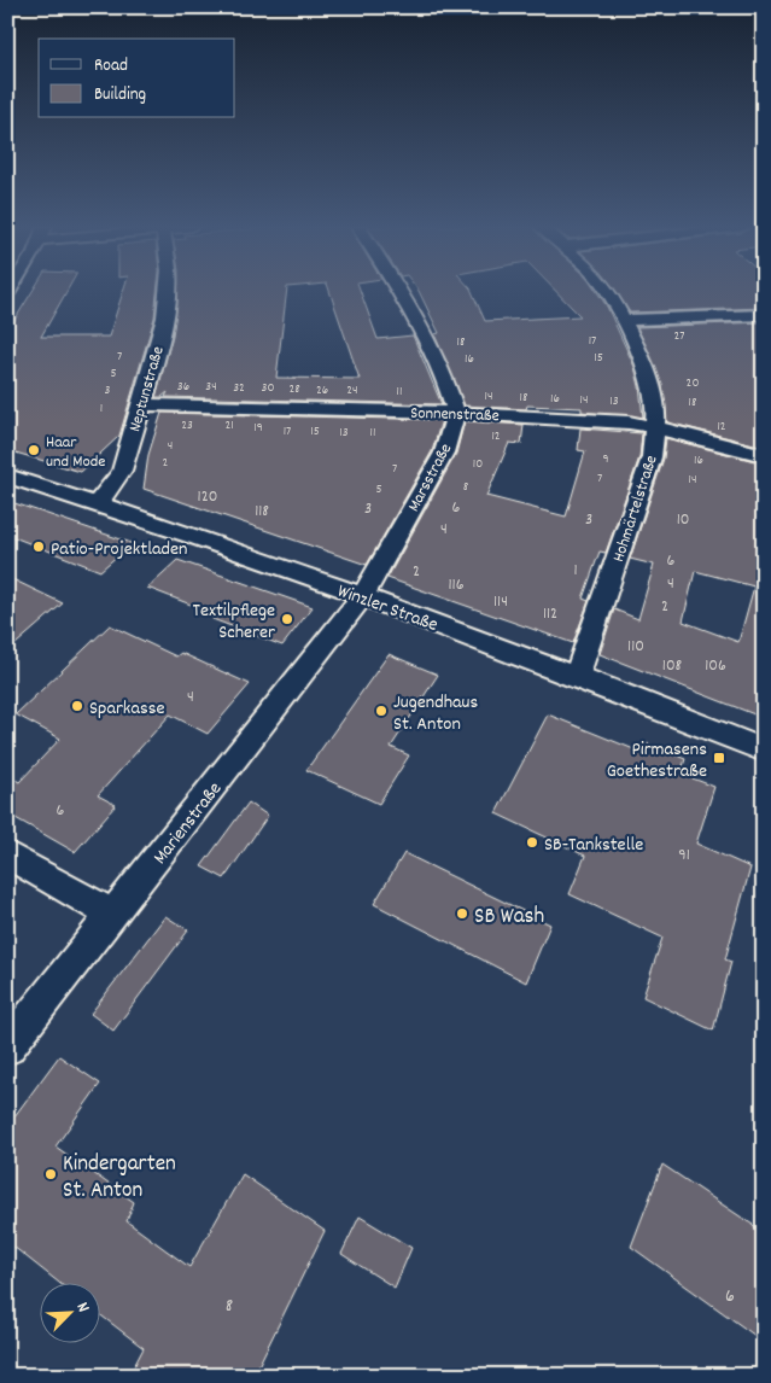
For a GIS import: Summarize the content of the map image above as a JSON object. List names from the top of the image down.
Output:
{
  "streets": {
    "street": [
      "Neptunstraße",
      "Sonnenstraße",
      "Marsstraße",
      "Hohmärtelstraße",
      "Winzler Straße",
      "Marienstraße"
    ]
  },
  "crossings": [
    ["Neptunstraße", "Sonnenstraße"],
    ["Neptunstraße", "Winzler Straße"],
    ["Sonnenstraße", "Marsstraße"],
    ["Sonnenstraße", "Hohmärtelstraße"],
    ["Marsstraße", "Winzler Straße"],
    ["Marsstraße", "Marienstraße"],
    ["Hohmärtelstraße", "Winzler Straße"],
    ["Winzler Straße", "Marienstraße"]
  ],
  "places": {
    "other": [
      "Haar und Mode",
      "Patio-Projektladen",
      "Textilpflege Scherer",
      "Sparkasse",
      "Jugendhaus St. Anton",
      "SB-Tankstelle",
      "SB Wash",
      "Kindergarten St. Anton"
    ],
    "transit": ["Pirmasens Goethestraße"]
  },
  "house_numbers": [
    "27",
    "17",
    "18",
    "7",
    "15",
    "16",
    "5",
    "20",
    "36",
    "34",
    "32",
    "30",
    "28",
    "3",
    "26",
    "24",
    "11",
    "14",
    "18",
    "16",
    "14",
    "13",
    "18",
    "1",
    "23",
    "21",
    "12",
    "19",
    "17",
    "15",
    "13",
    "11",
    "12",
    "4",
    "9",
    "16",
    "2",
    "10",
    "7",
    "7",
    "14",
    "8",
    "5",
    "120",
    "6",
    "3",
    "118",
    "3",
    "10",
    "4",
    "6",
    "1",
    "2",
    "4",
    "116",
    "114",
    "2",
    "112",
    "110",
    "108",
    "106",
    "4",
    "6",
    "91",
    "6",
    "8"
  ],
  "legend": ["Road", "Building"],
  "north": "top right"
}
